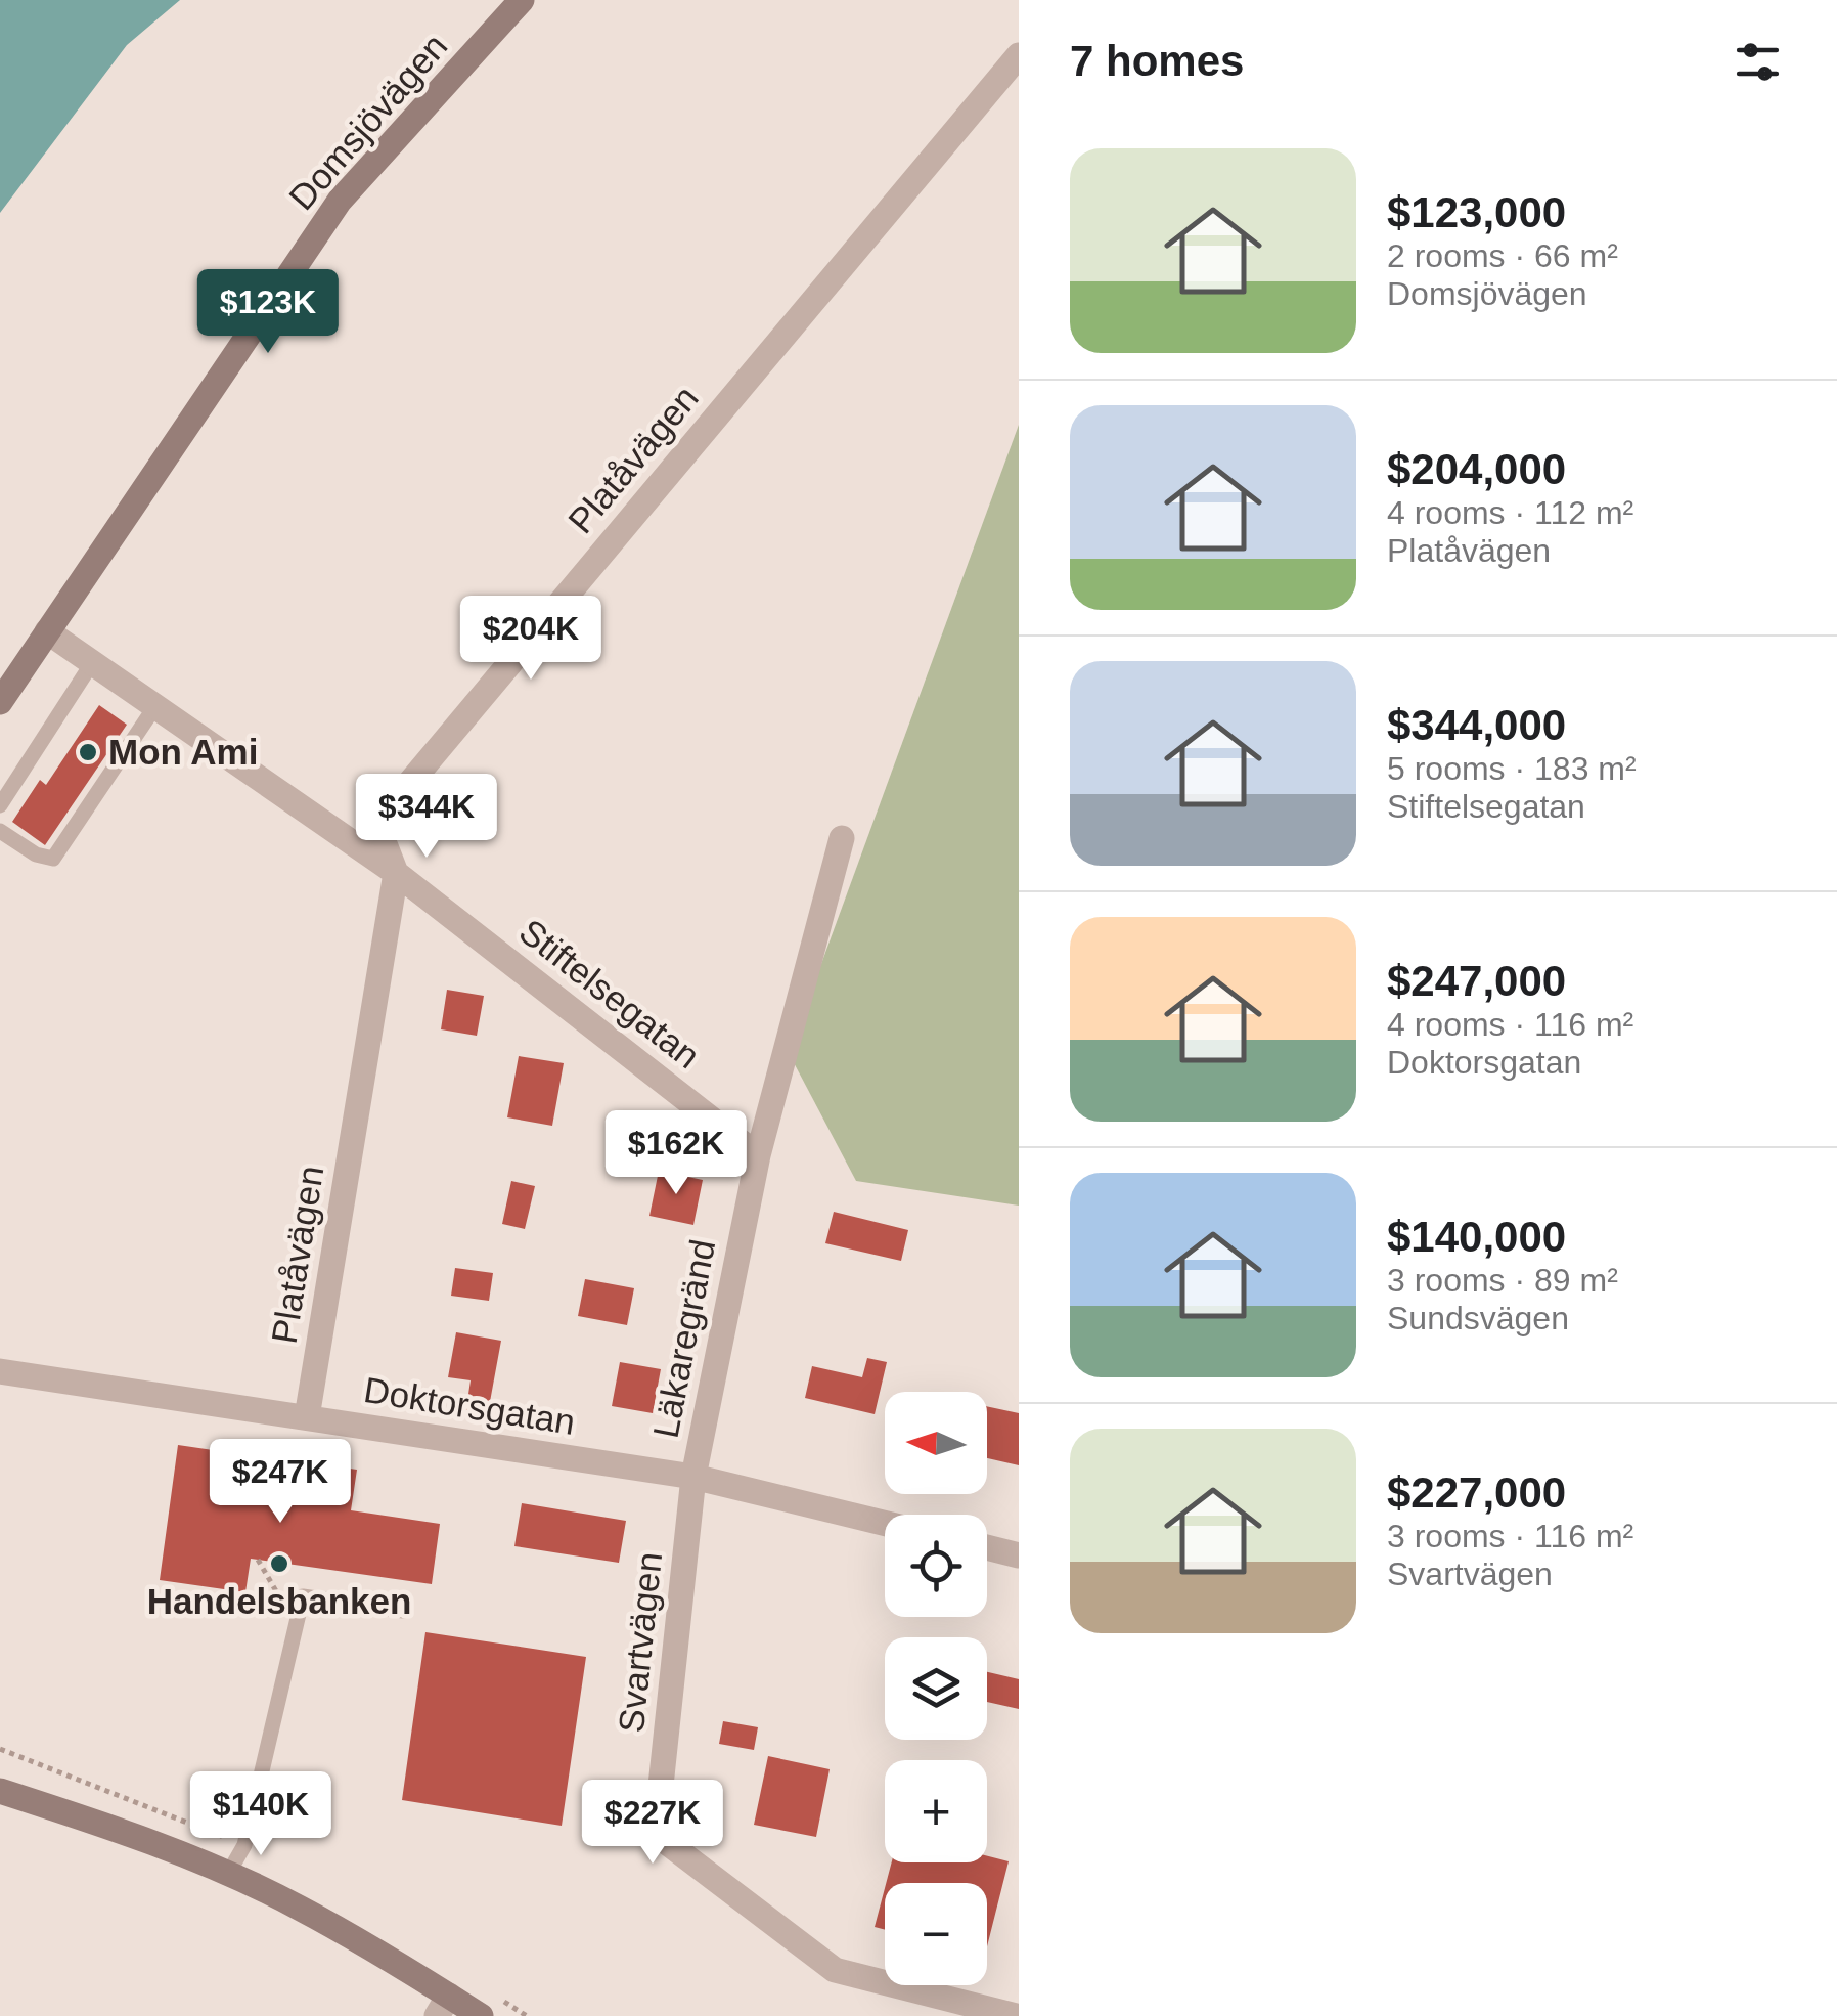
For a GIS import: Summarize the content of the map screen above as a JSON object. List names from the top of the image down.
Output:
{
  "streets": {
    "street": [
      "Domsjövägen",
      "Platåvägen",
      "Stiftelsegatan",
      "Läkaregränd",
      "Doktorsgatan",
      "Svartvägen"
    ]
  },
  "crossings": [
    ["Domsjövägen", "Stiftelsegatan"],
    ["Platåvägen", "Stiftelsegatan"],
    ["Platåvägen", "Doktorsgatan"],
    ["Stiftelsegatan", "Läkaregränd"],
    ["Läkaregränd", "Doktorsgatan"],
    ["Läkaregränd", "Svartvägen"],
    ["Doktorsgatan", "Svartvägen"]
  ],
  "places": ["Mon Ami", "Handelsbanken"],
  "north": "left",
  "page": {
    "heading": "7 homes",
    "list": [
      {
        "name": "$123,000",
        "note": "2 rooms · 66 m² · Domsjövägen"
      },
      {
        "name": "$204,000",
        "note": "4 rooms · 112 m² · Platåvägen"
      },
      {
        "name": "$344,000",
        "note": "5 rooms · 183 m² · Stiftelsegatan"
      },
      {
        "name": "$247,000",
        "note": "4 rooms · 116 m² · Doktorsgatan"
      },
      {
        "name": "$140,000",
        "note": "3 rooms · 89 m² · Sundsvägen"
      },
      {
        "name": "$227,000",
        "note": "3 rooms · 116 m² · Svartvägen"
      }
    ],
    "price": [
      "$123K",
      "$204K",
      "$344K",
      "$162K",
      "$247K",
      "$140K",
      "$227K"
    ],
    "map_buttons": ["+", "−"]
  }
}
